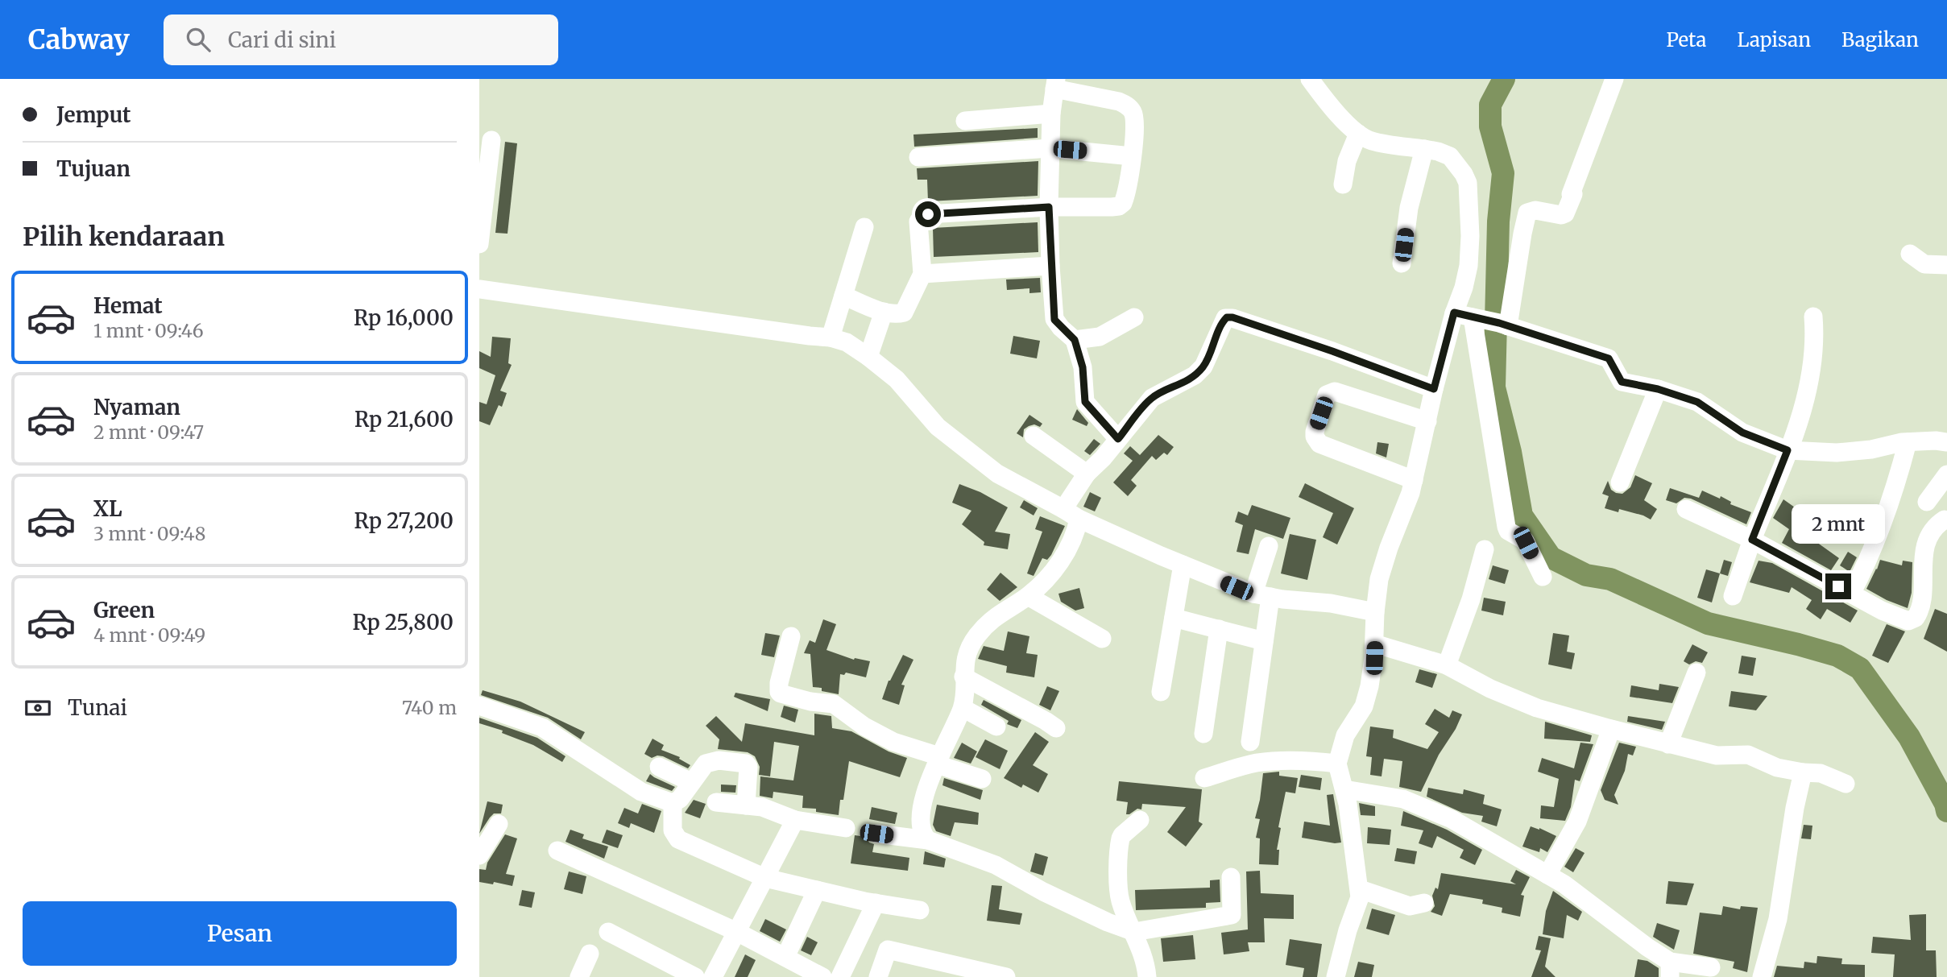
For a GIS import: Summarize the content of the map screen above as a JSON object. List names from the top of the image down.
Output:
{
  "page": {
    "header": "Cabway",
    "search": "Cari di sini",
    "nav": ["Peta", "Lapisan", "Bagikan"],
    "banner": ["Jemput", "Tujuan"],
    "heading": "Pilih kendaraan",
    "list": [
      {
        "name": "Hemat",
        "note": "1 mnt · 09:46",
        "value": "Rp 16,000"
      },
      {
        "name": "Nyaman",
        "note": "2 mnt · 09:47",
        "value": "Rp 21,600"
      },
      {
        "name": "XL",
        "note": "3 mnt · 09:48",
        "value": "Rp 27,200"
      },
      {
        "name": "Green",
        "note": "4 mnt · 09:49",
        "value": "Rp 25,800"
      }
    ],
    "bubble": "2 mnt",
    "pay": ["Tunai", "740 m"],
    "buttons": "Pesan"
  }
}
